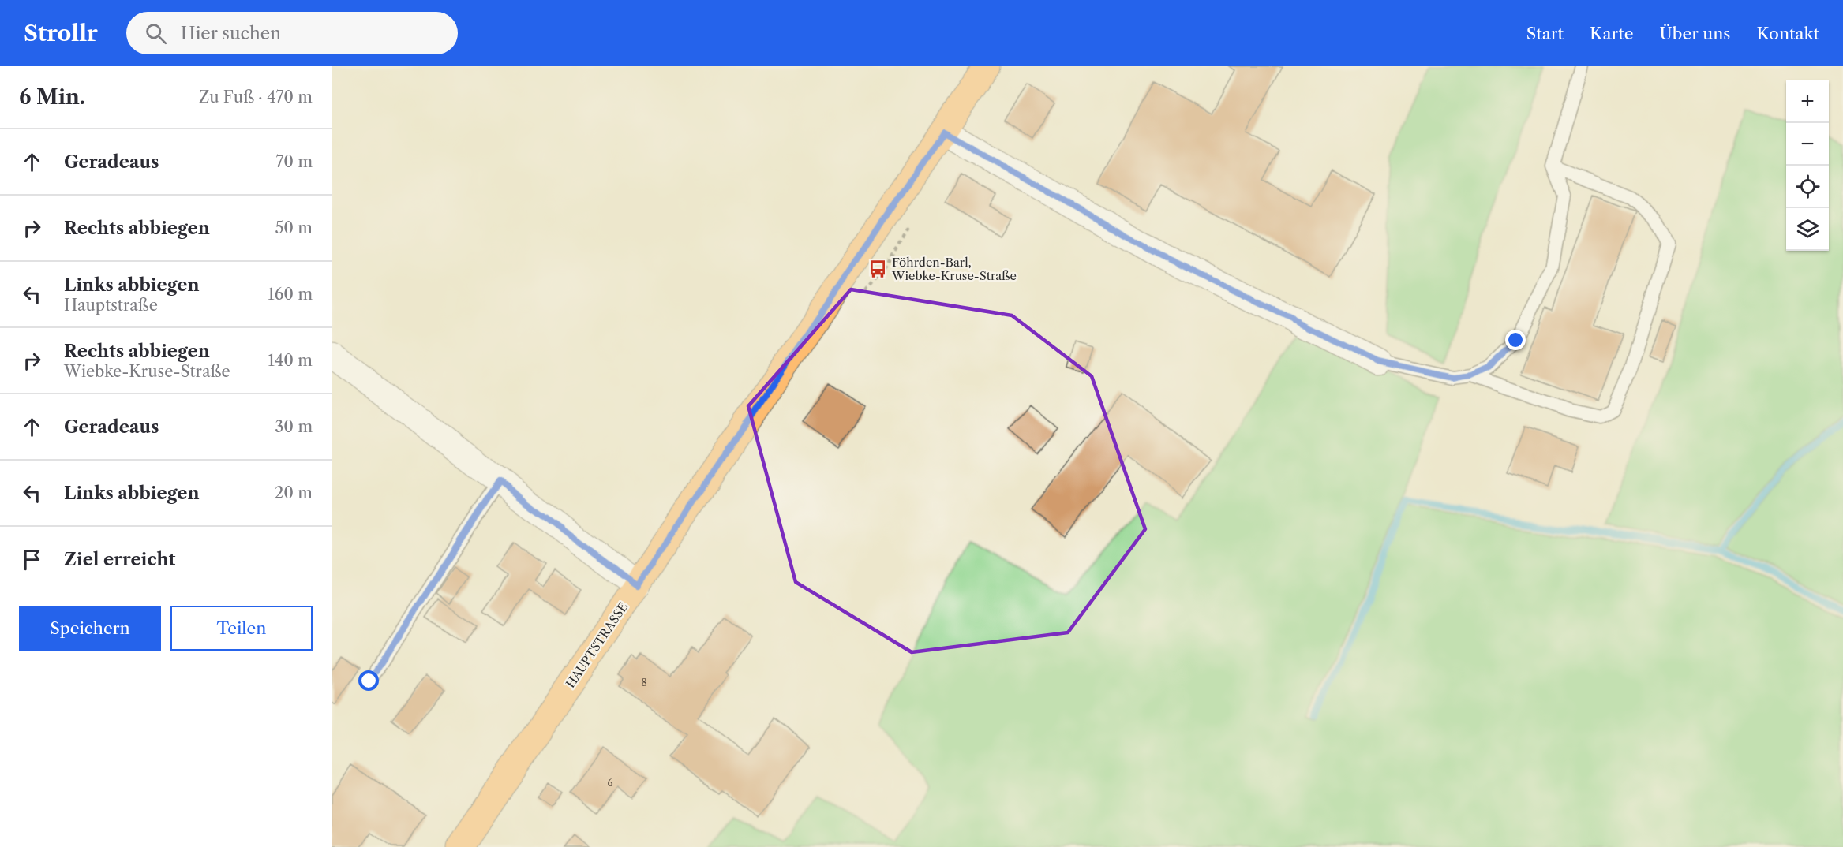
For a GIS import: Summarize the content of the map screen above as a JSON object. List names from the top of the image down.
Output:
{
  "streets": {
    "main road": ["HAUPTSTRASSE"]
  },
  "places": {
    "bus stop": ["Föhrden-Barl, Wiebke-Kruse-Straße"]
  },
  "house_numbers": ["8", "6"],
  "page": {
    "header": "Strollr",
    "search": "Hier suchen",
    "nav": [
      "Start",
      "Karte",
      "Über uns",
      "Kontakt"
    ],
    "heading": ["6 Min.", "Zu Fuß · 470 m"],
    "map_buttons": ["+", "−"],
    "list": [
      ["Geradeaus", "70 m"],
      ["Rechts abbiegen", "50 m"],
      ["Links abbiegen", "Hauptstraße", "160 m"],
      ["Rechts abbiegen", "Wiebke-Kruse-Straße", "140 m"],
      ["Geradeaus", "30 m"],
      ["Links abbiegen", "20 m"],
      "Ziel erreicht"
    ],
    "buttons": ["Speichern", "Teilen"]
  }
}
